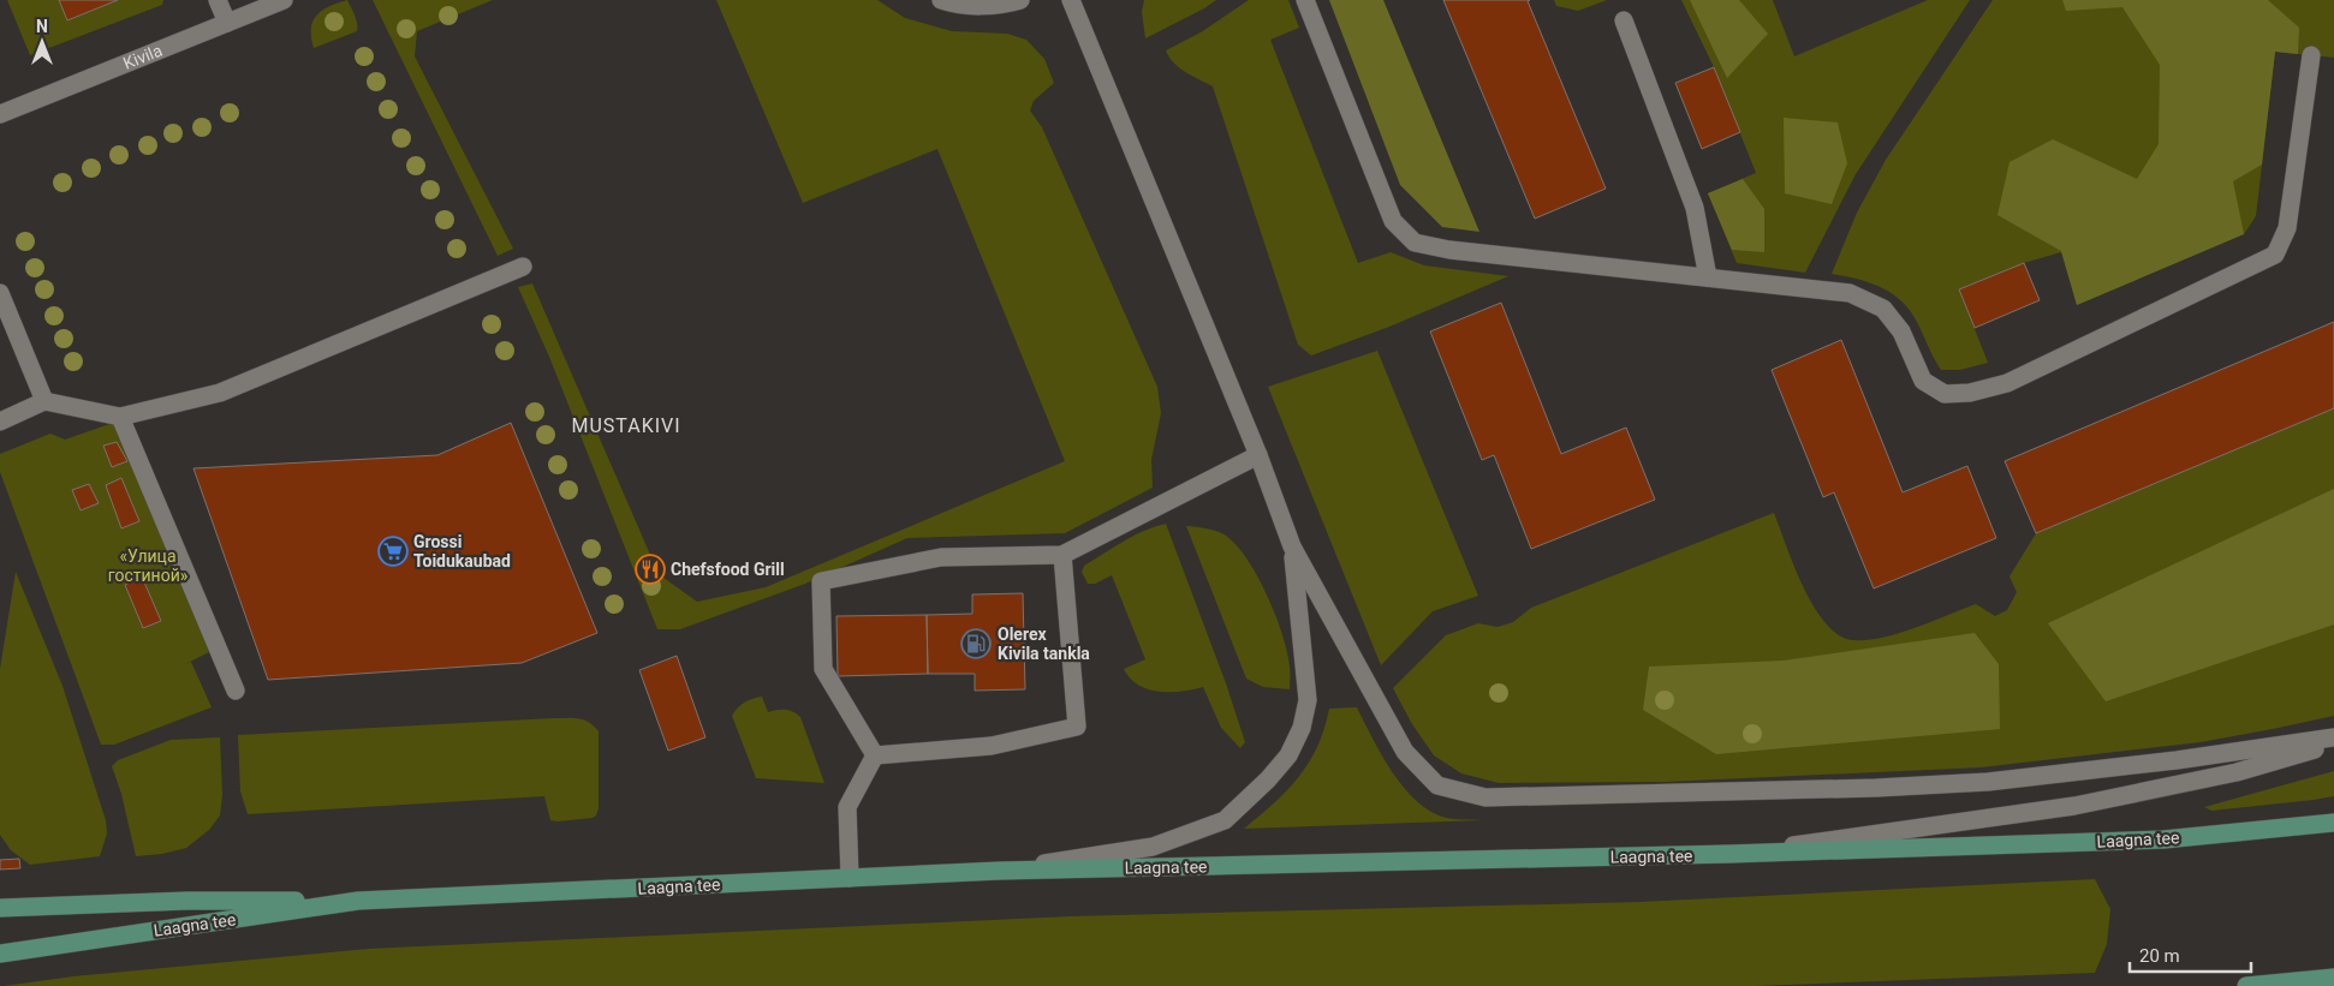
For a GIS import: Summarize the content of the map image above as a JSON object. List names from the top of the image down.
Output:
{
  "streets": {
    "main road": ["Laagna tee"],
    "street": ["Kivila"]
  },
  "districts": ["MUSTAKIVI"],
  "parks": ["«Улица гостиной»"],
  "places": {
    "supermarket": ["Grossi Toidukaubad"],
    "restaurant": ["Chefsfood Grill"],
    "fuel station": ["Olerex Kivila tankla"]
  },
  "scale_bar": "20 m",
  "north": "top"
}
